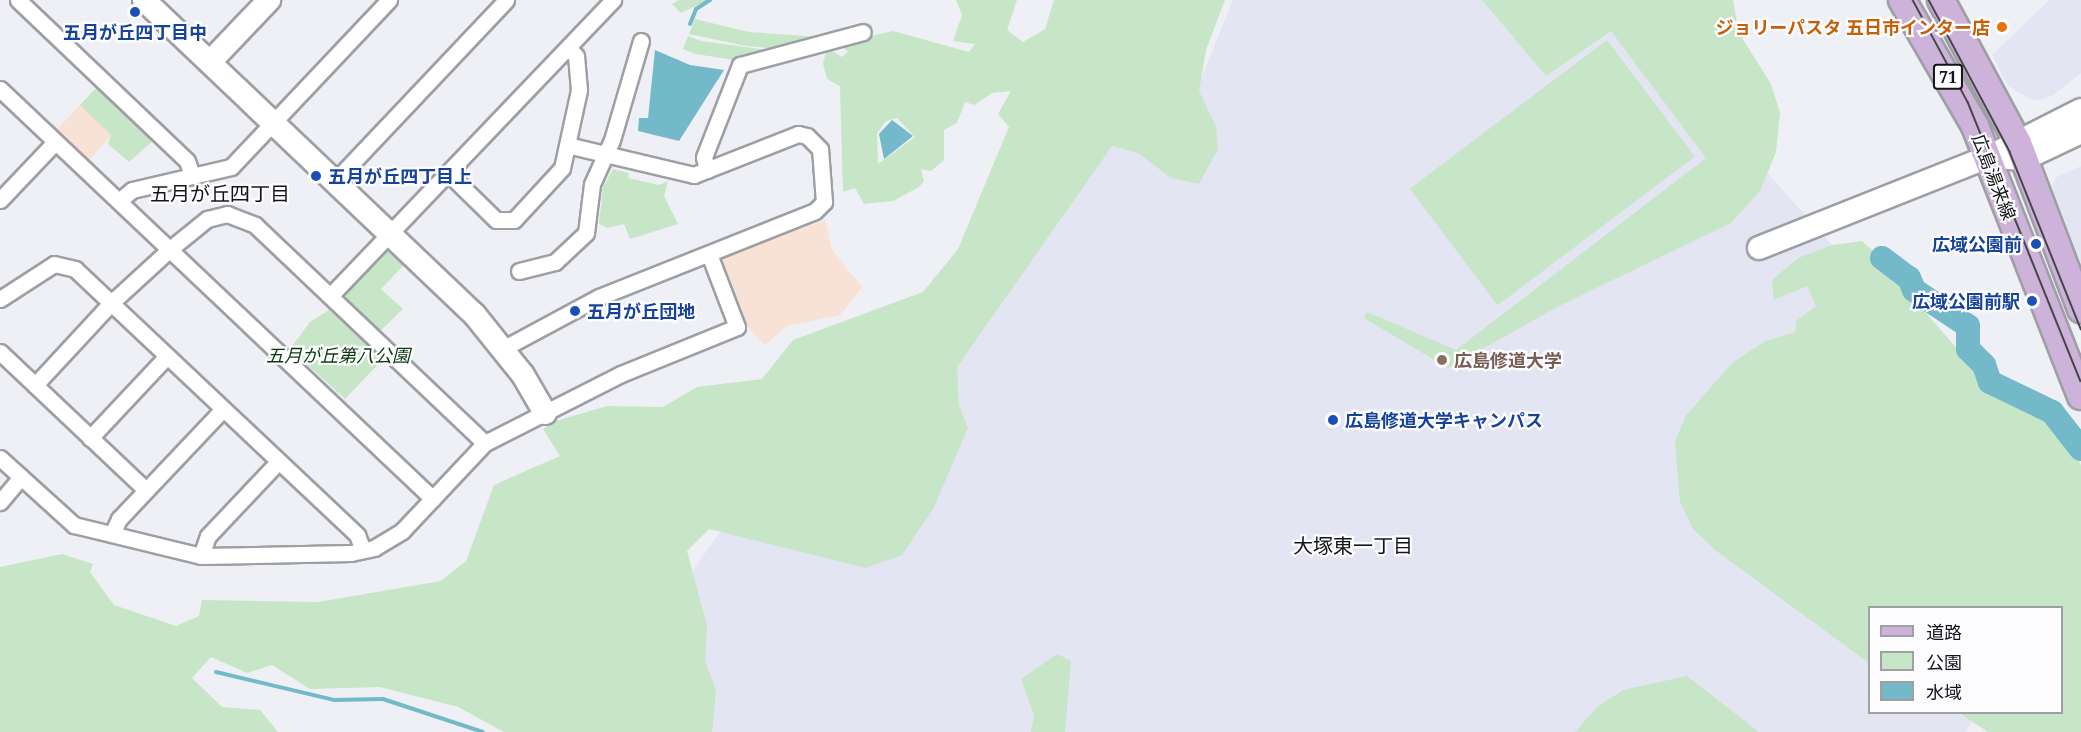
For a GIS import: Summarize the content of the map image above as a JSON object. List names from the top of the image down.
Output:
{
  "streets": {
    "main road": ["71", "広島湯来線"]
  },
  "districts": ["五月が丘四丁目", "大塚東一丁目"],
  "parks": ["五月が丘第八公園"],
  "places": [
    "五月が丘四丁目中",
    "ジョリーパスタ 五日市インター店",
    "五月が丘四丁目上",
    "広域公園前",
    "広域公園前駅",
    "五月が丘団地",
    "広島修道大学",
    "広島修道大学キャンパス"
  ],
  "legend": ["道路", "公園", "水域"]
}
